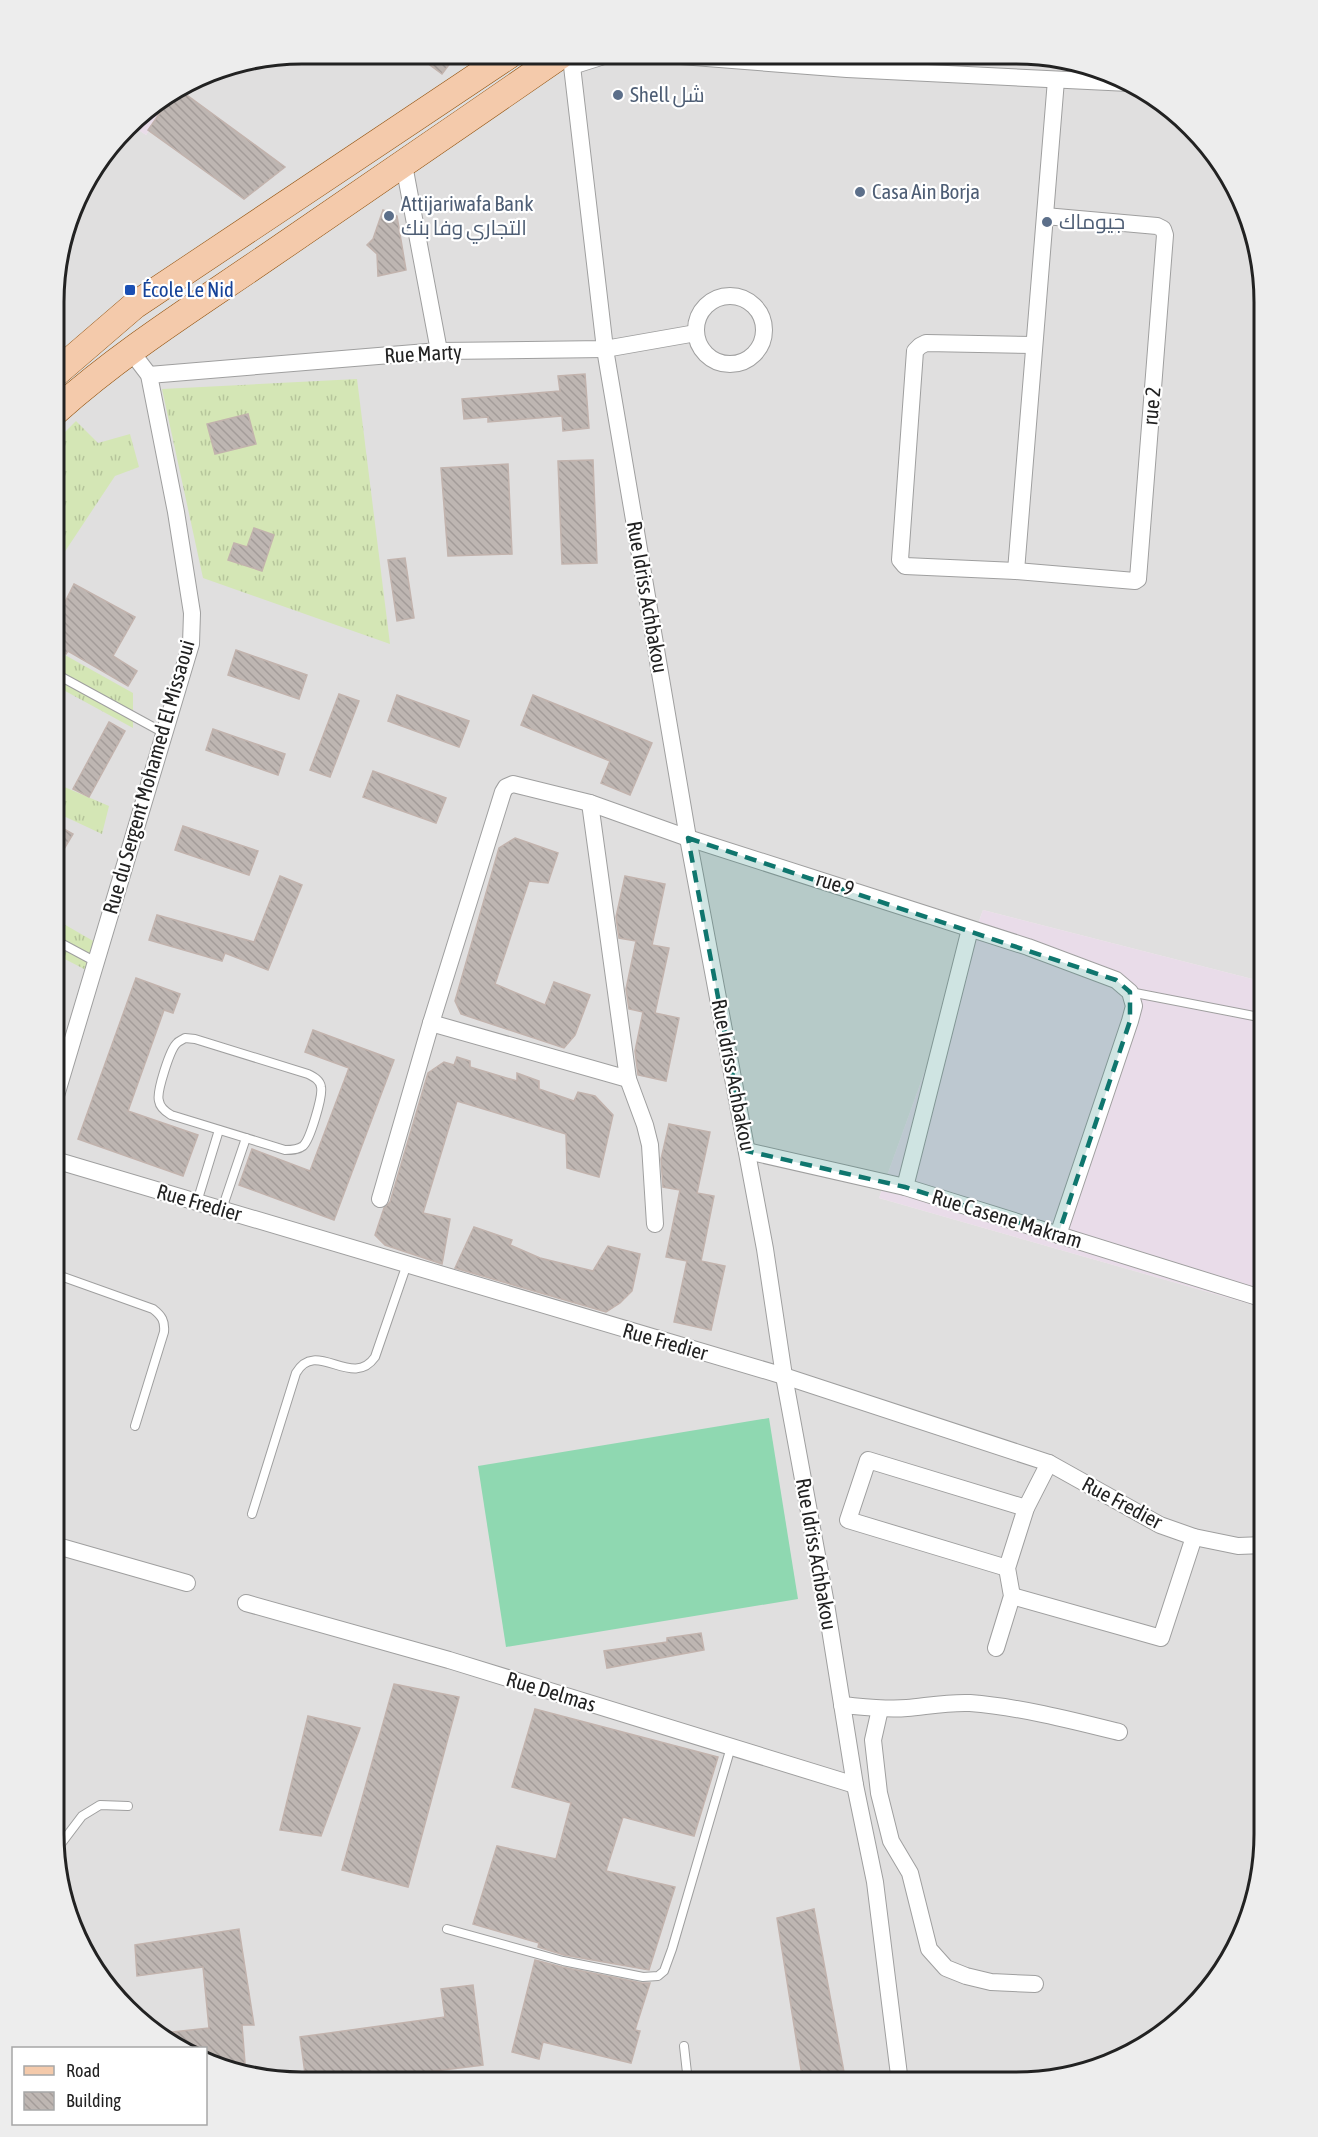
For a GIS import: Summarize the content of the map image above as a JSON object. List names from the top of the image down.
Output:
{
  "streets": {
    "street": [
      "Rue Marty",
      "rue 2",
      "Rue Idriss Achbakou",
      "Rue du Sergent Mohamed El Missaoui",
      "rue 9",
      "Rue Fredier",
      "Rue Casene Makram",
      "Rue Delmas"
    ]
  },
  "crossings": [
    ["Rue Marty", "Rue Idriss Achbakou"],
    ["Rue Marty", "Rue du Sergent Mohamed El Missaoui"],
    ["Rue Idriss Achbakou", "rue 9"],
    ["Rue Idriss Achbakou", "Rue Fredier"],
    ["Rue Idriss Achbakou", "Rue Casene Makram"],
    ["Rue Idriss Achbakou", "Rue Delmas"]
  ],
  "places": {
    "other": [
      "Shell شل",
      "Casa Ain Borja",
      "Attijariwafa Bank التجاري وفا بنك",
      "جيوماك"
    ],
    "transit": ["École Le Nid"]
  },
  "legend": ["Road", "Building"]
}
